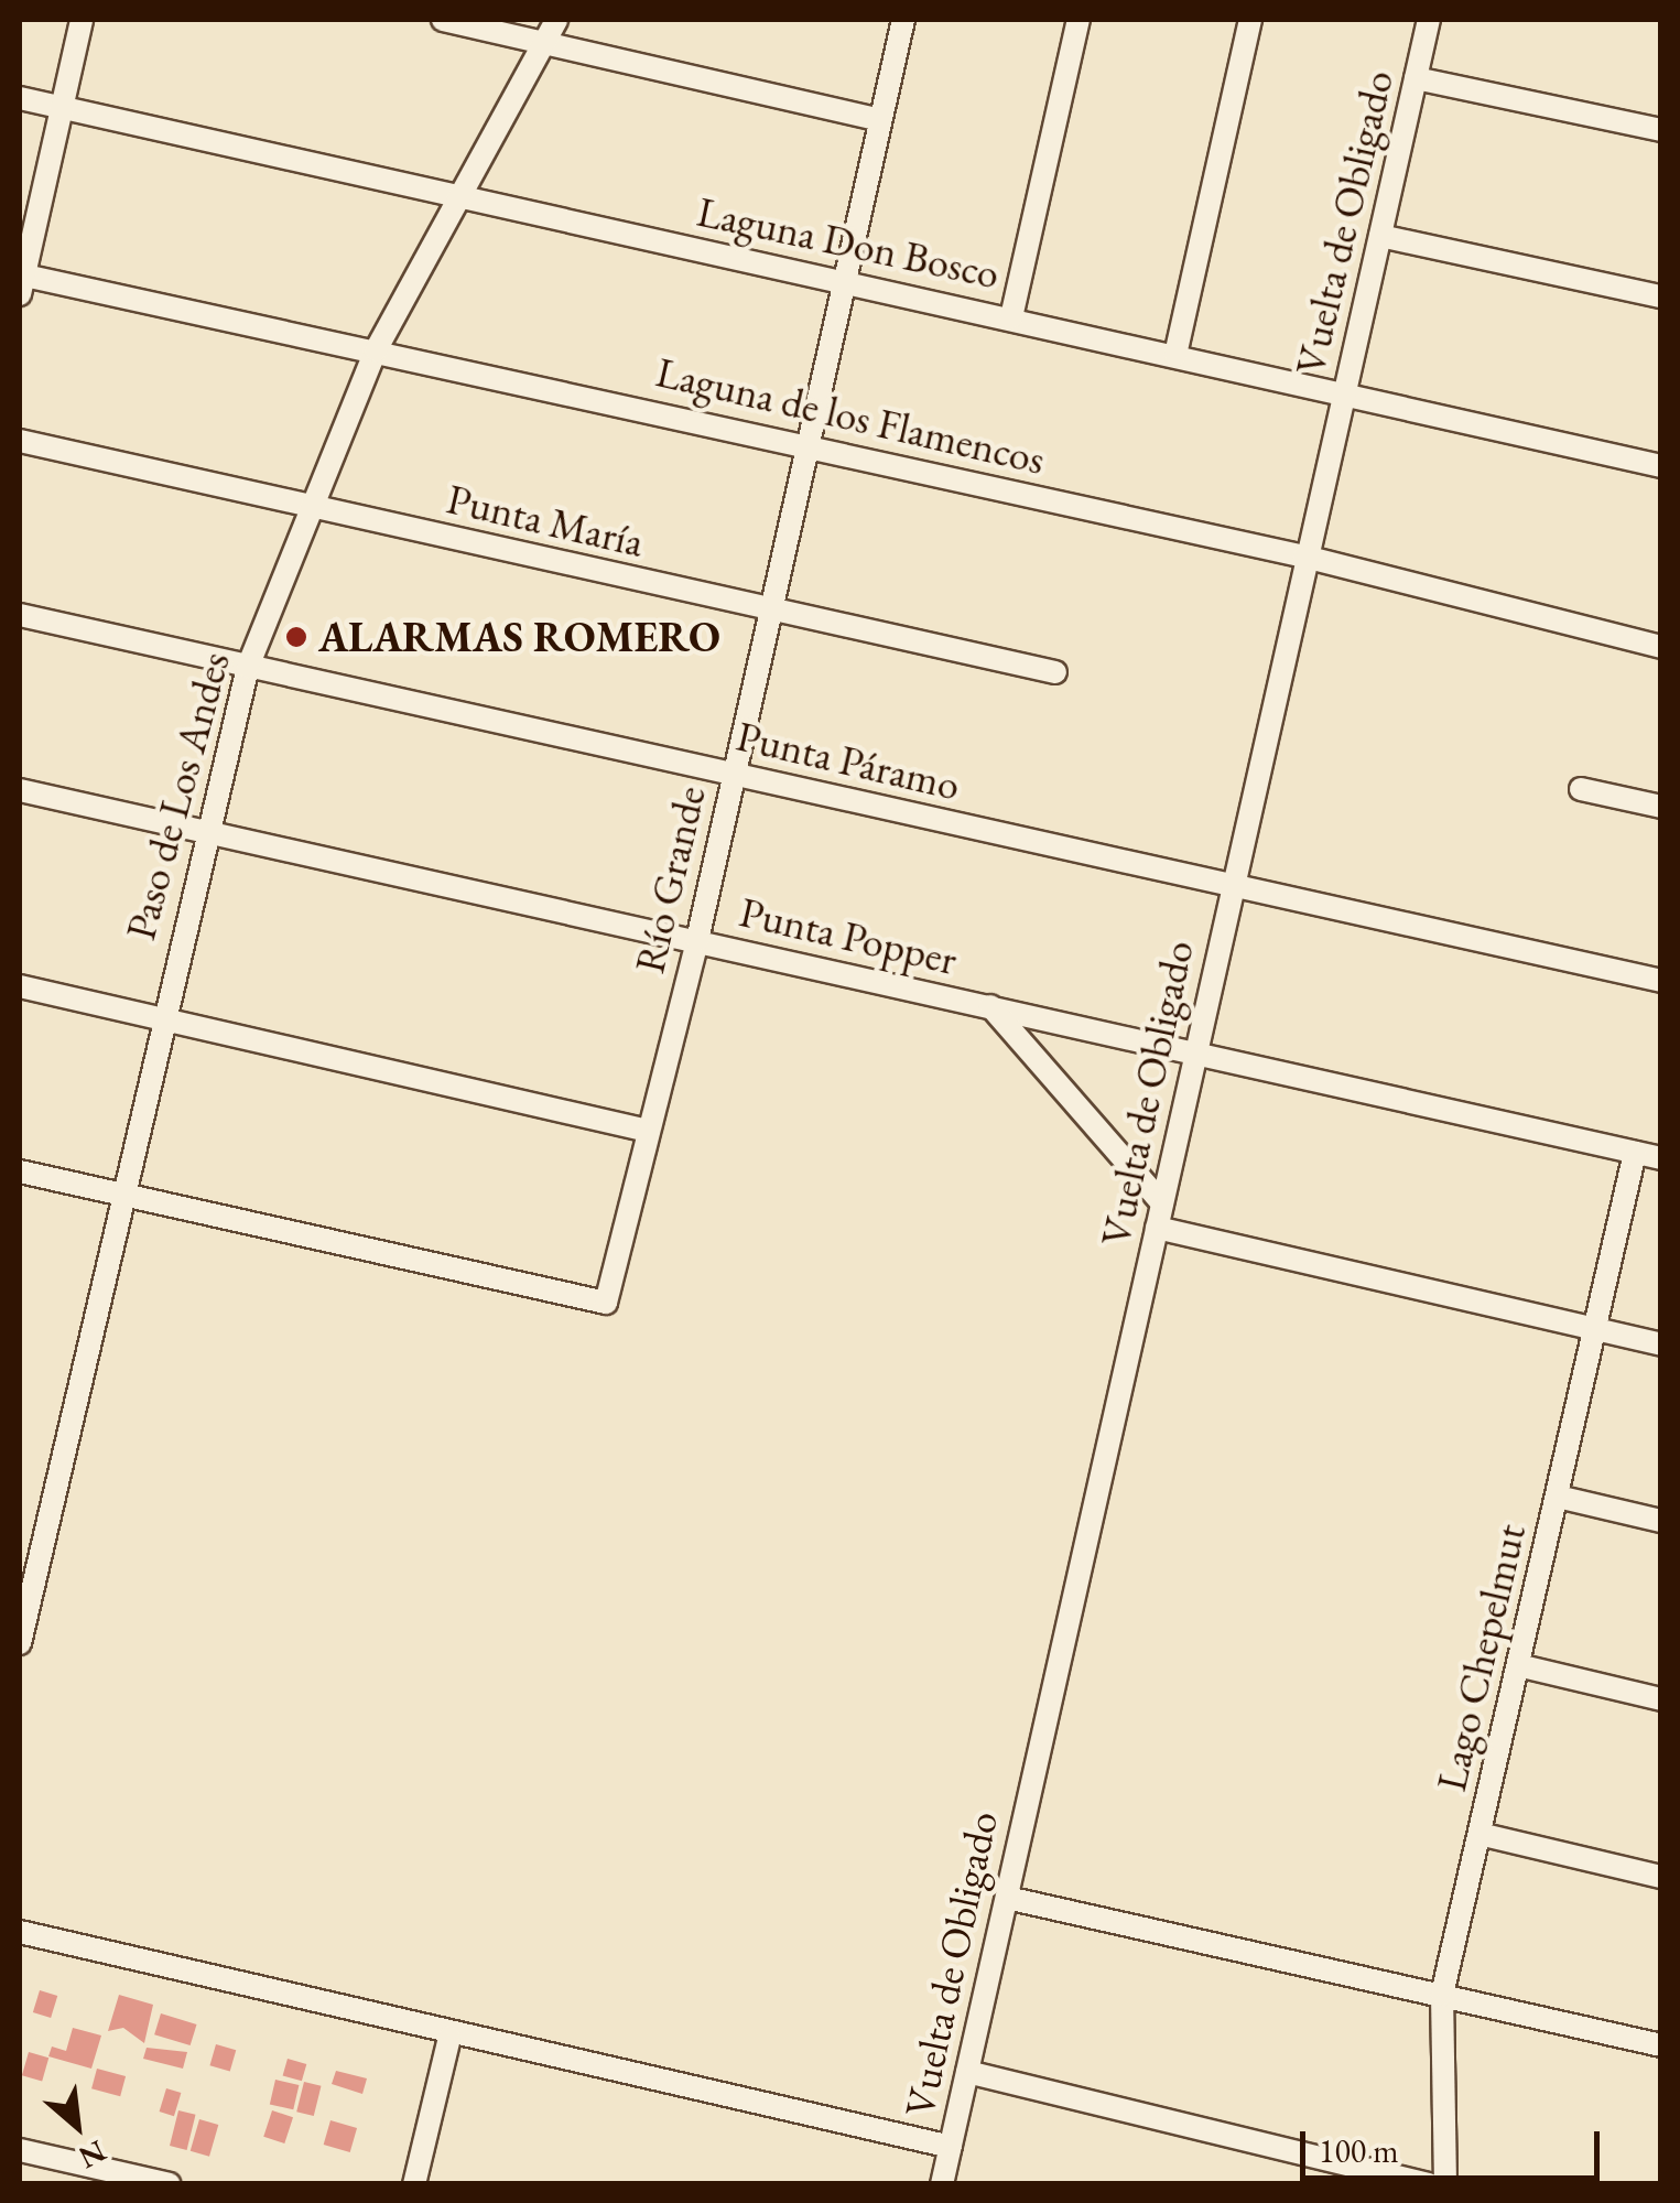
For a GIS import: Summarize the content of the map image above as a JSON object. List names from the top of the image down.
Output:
{
  "streets": {
    "street": [
      "Vuelta de Obligado",
      "Laguna Don Bosco",
      "Laguna de los Flamencos",
      "Punta María",
      "Punta Páramo",
      "Paso de Los Andes",
      "Río Grande",
      "Punta Popper",
      "Lago Chepelmut"
    ]
  },
  "crossings": [
    ["Vuelta de Obligado", "Laguna Don Bosco"],
    ["Vuelta de Obligado", "Laguna de los Flamencos"],
    ["Vuelta de Obligado", "Punta Páramo"],
    ["Vuelta de Obligado", "Punta Popper"],
    ["Laguna Don Bosco", "Paso de Los Andes"],
    ["Laguna Don Bosco", "Río Grande"],
    ["Laguna de los Flamencos", "Paso de Los Andes"],
    ["Laguna de los Flamencos", "Río Grande"],
    ["Punta María", "Paso de Los Andes"],
    ["Punta María", "Río Grande"],
    ["Punta Páramo", "Paso de Los Andes"],
    ["Punta Páramo", "Río Grande"],
    ["Paso de Los Andes", "Río Grande"],
    ["Paso de Los Andes", "Punta Popper"],
    ["Río Grande", "Punta Popper"],
    ["Punta Popper", "Lago Chepelmut"]
  ],
  "places": ["ALARMAS ROMERO"],
  "scale_bar": "100 m",
  "north": "bottom right"
}
